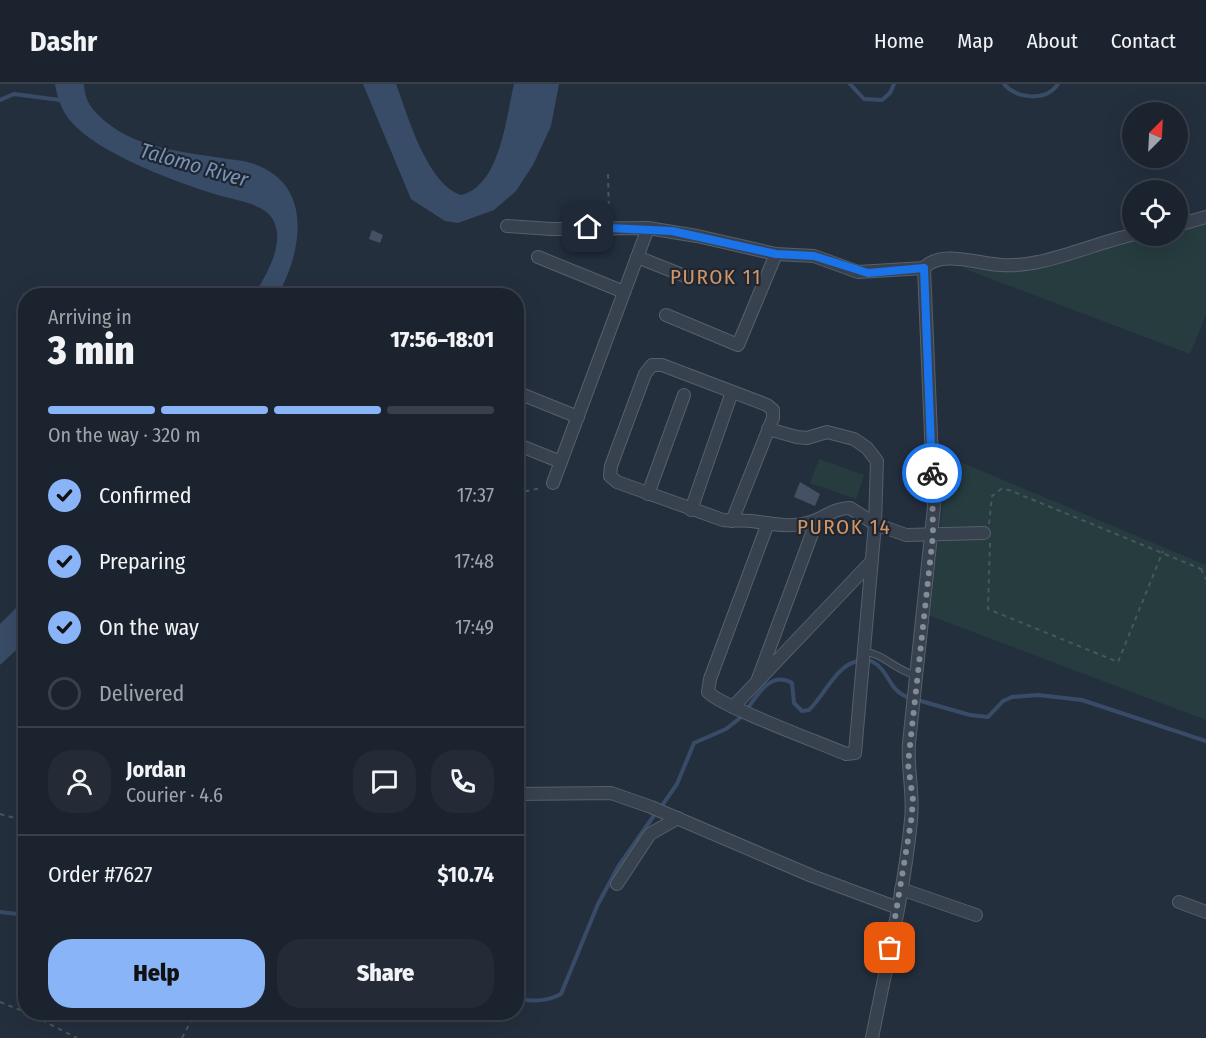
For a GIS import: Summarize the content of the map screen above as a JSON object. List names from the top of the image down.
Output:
{
  "districts": ["PUROK 11", "PUROK 14"],
  "water": ["Talomo River"],
  "north": "top right",
  "page": {
    "header": "Dashr",
    "nav": [
      "Home",
      "Map",
      "About",
      "Contact"
    ],
    "heading": ["3 min", "Arriving in", "17:56–18:01"],
    "panel": [
      "Jordan",
      "Courier · 4.6",
      "Order #7627",
      "$10.74"
    ],
    "bar": "On the way · 320 m",
    "list": [
      ["Confirmed", "17:37"],
      ["Preparing", "17:48"],
      ["On the way", "17:49"],
      "Delivered"
    ],
    "buttons": ["Help", "Share"]
  }
}
